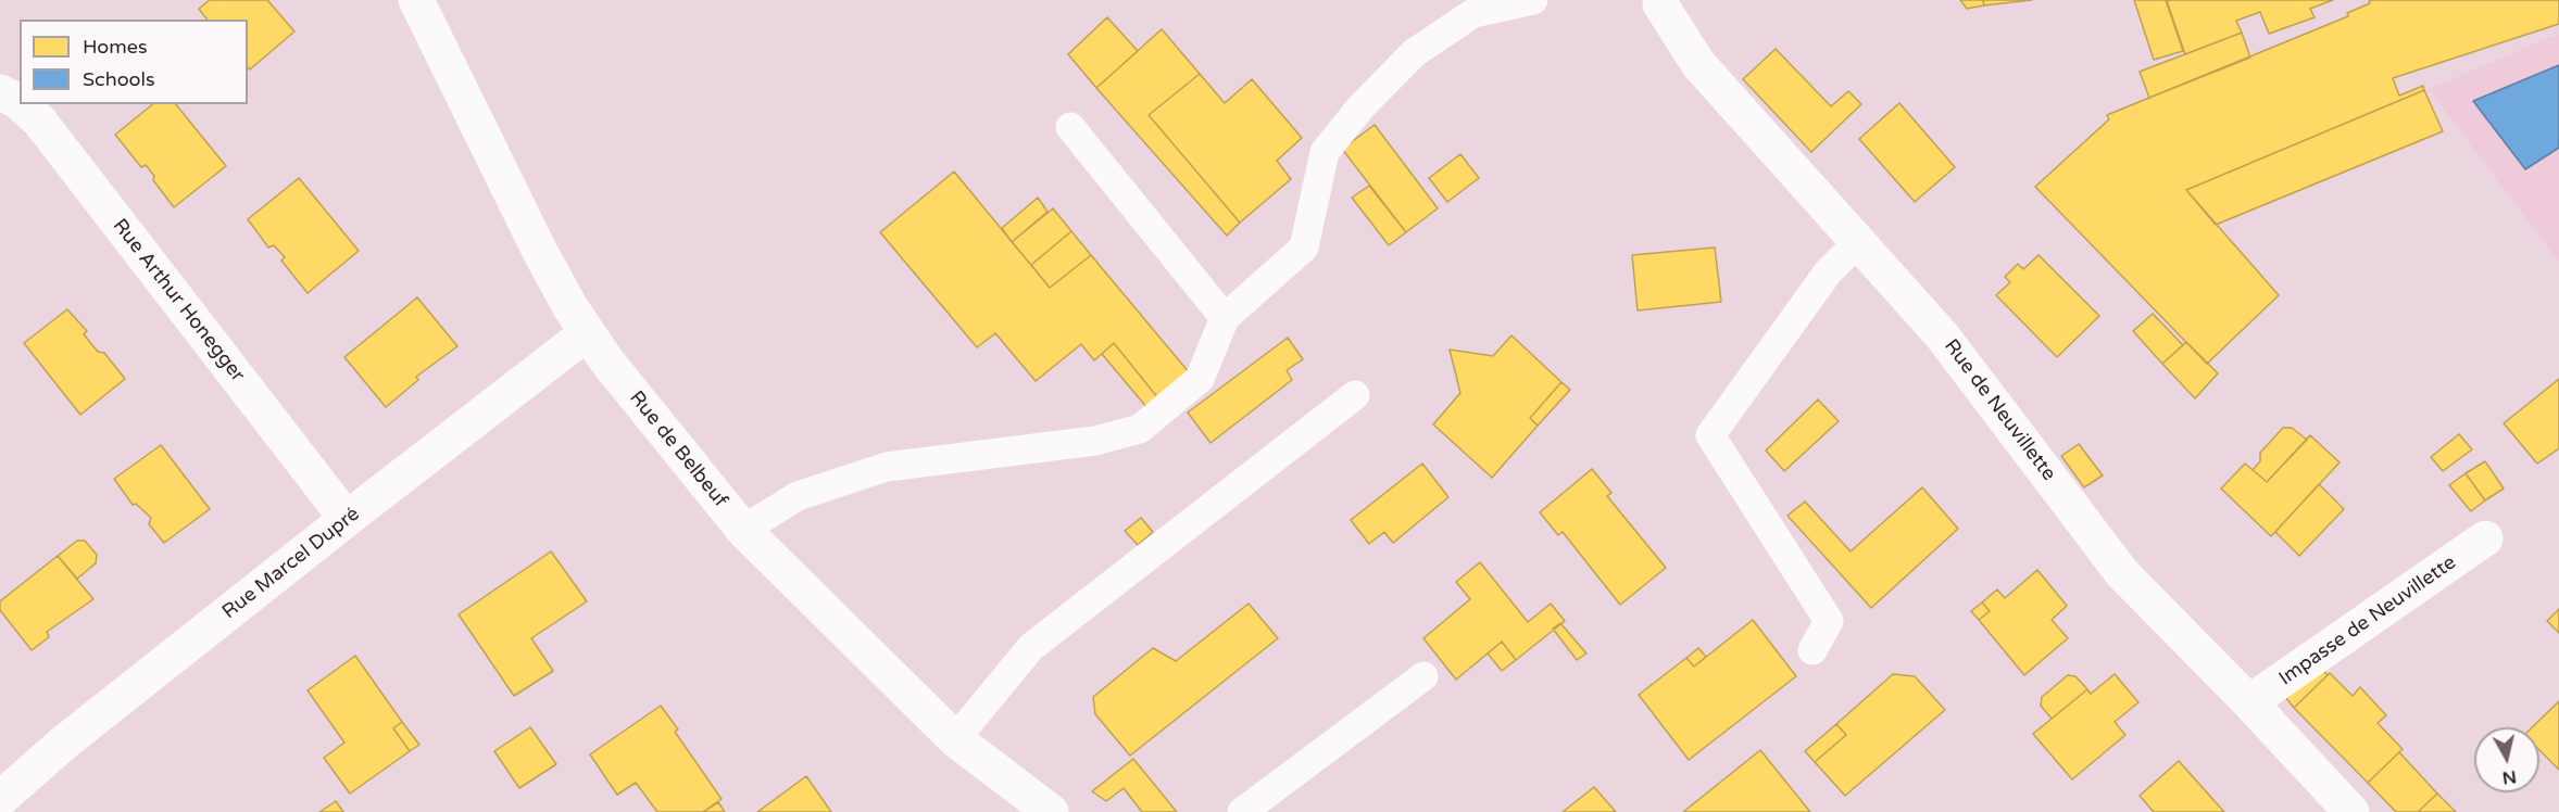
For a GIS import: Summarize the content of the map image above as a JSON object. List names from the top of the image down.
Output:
{
  "streets": {
    "street": [
      "Rue Arthur Honegger",
      "Rue de Neuvillette",
      "Rue de Belbeuf",
      "Rue Marcel Dupré",
      "Impasse de Neuvillette"
    ]
  },
  "crossings": [
    ["Rue Arthur Honegger", "Rue Marcel Dupré"],
    ["Rue de Neuvillette", "Impasse de Neuvillette"],
    ["Rue de Belbeuf", "Rue Marcel Dupré"]
  ],
  "legend": ["Homes", "Schools"],
  "north": "bottom"
}
